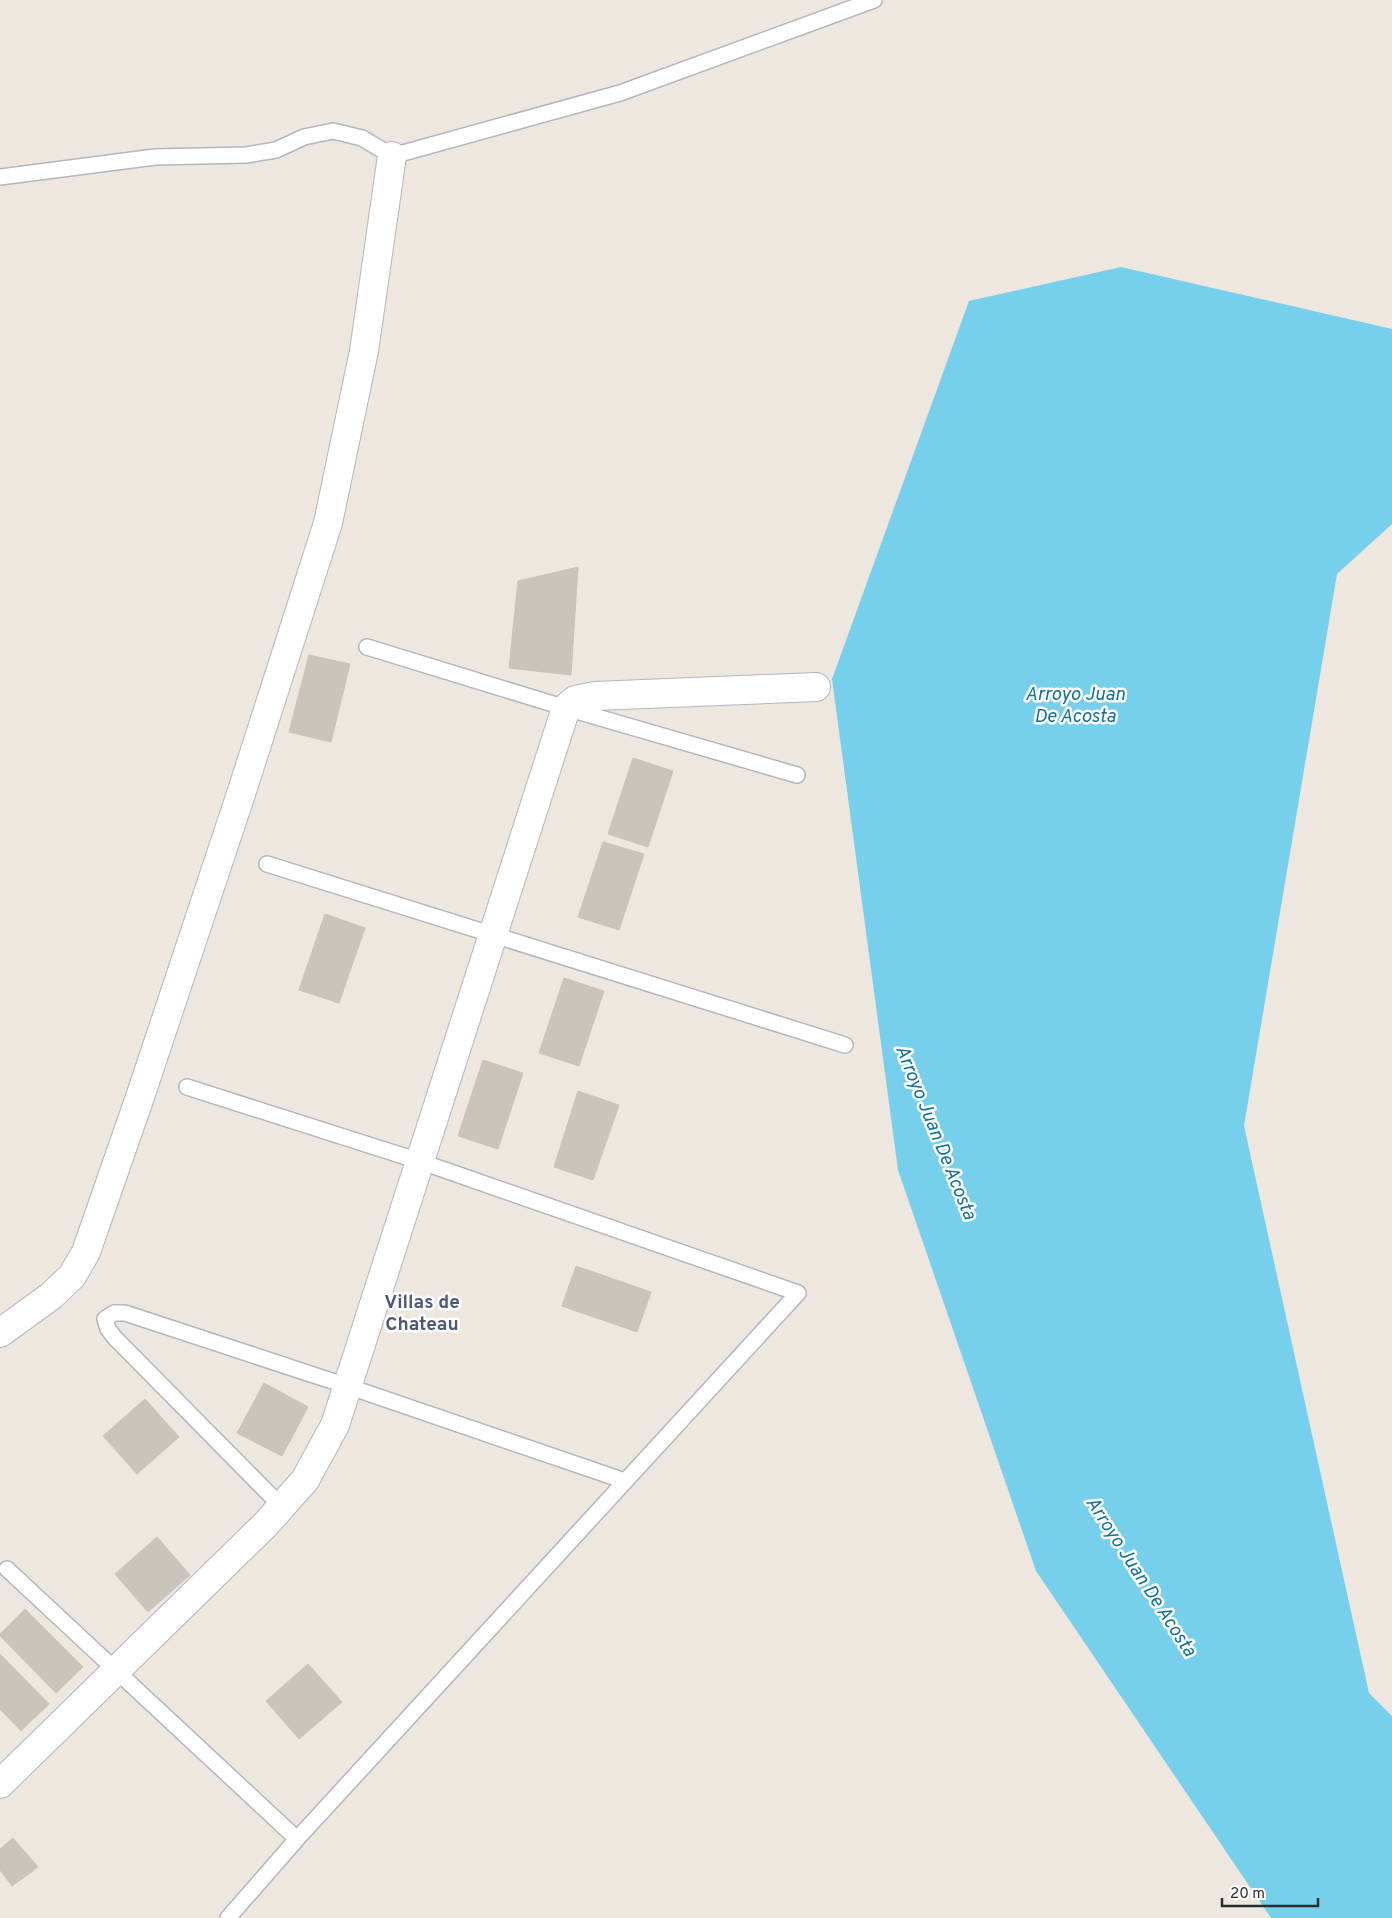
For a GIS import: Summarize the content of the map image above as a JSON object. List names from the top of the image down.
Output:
{
  "districts": ["Villas de Chateau"],
  "water": ["Arroyo Juan De Acosta"],
  "scale_bar": "20 m"
}
